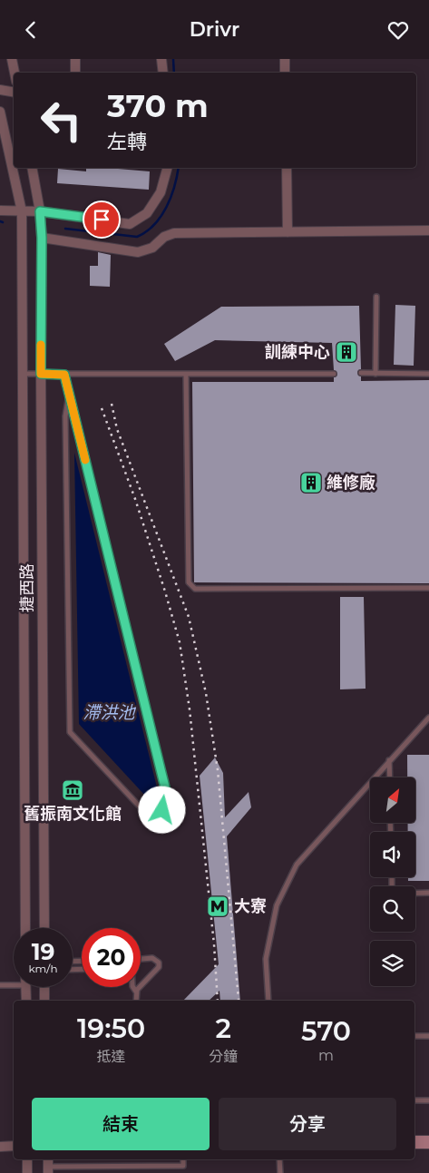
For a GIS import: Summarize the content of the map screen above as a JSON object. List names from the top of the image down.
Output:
{
  "streets": {
    "street": ["捷西路"]
  },
  "water": ["滯洪池"],
  "places": {
    "building": ["訓練中心", "維修廠"],
    "museum": ["舊振南文化館"],
    "metro station": ["大寮"]
  },
  "north": "top right",
  "page": {
    "header": "Drivr",
    "turn": ["370 m", "左轉"],
    "speed": "19 km/h",
    "limit": "20",
    "eta": [
      "19:50",
      "抵達",
      "2",
      "分鐘",
      "570",
      "m"
    ],
    "buttons": ["結束", "分享"]
  }
}
